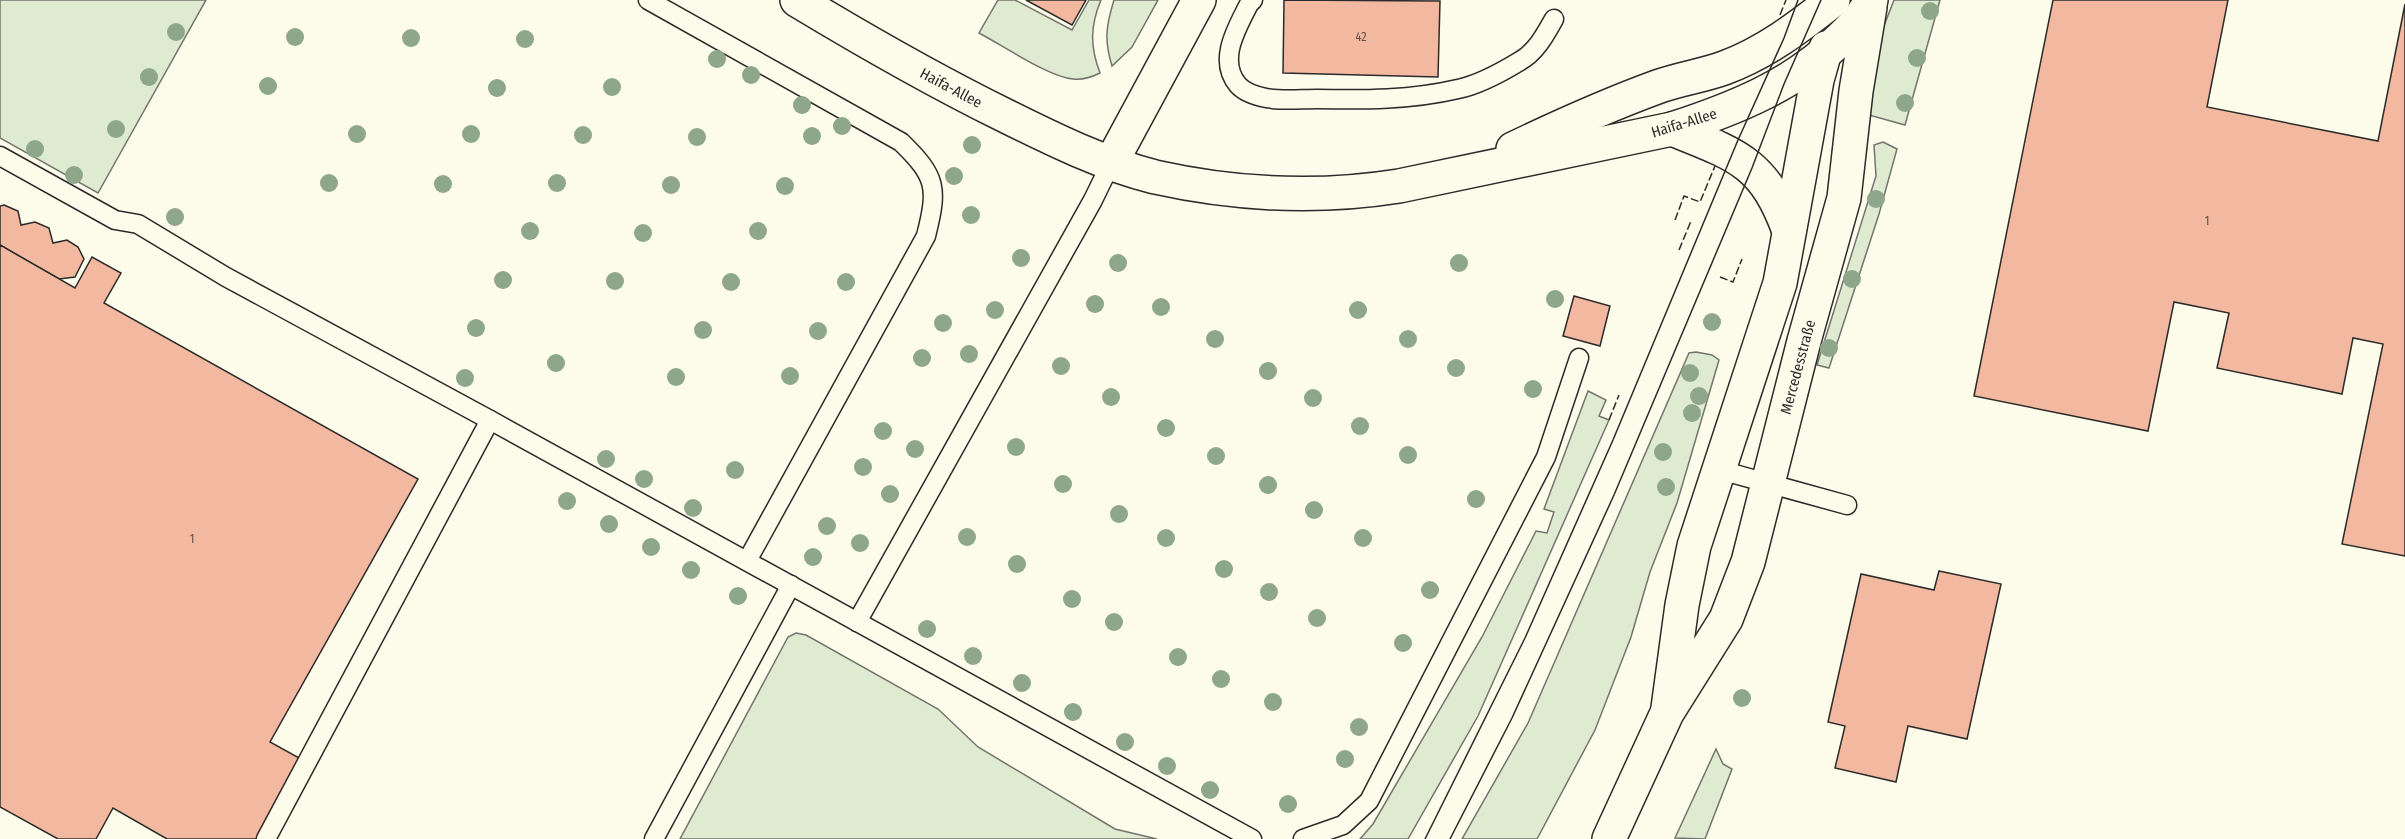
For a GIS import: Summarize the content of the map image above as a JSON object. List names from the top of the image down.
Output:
{
  "streets": {
    "street": ["Haifa-Allee", "Mercedesstraße"]
  },
  "crossings": [
    ["Haifa-Allee", "Mercedesstraße"]
  ],
  "house_numbers": ["42", "1", "1"]
}
